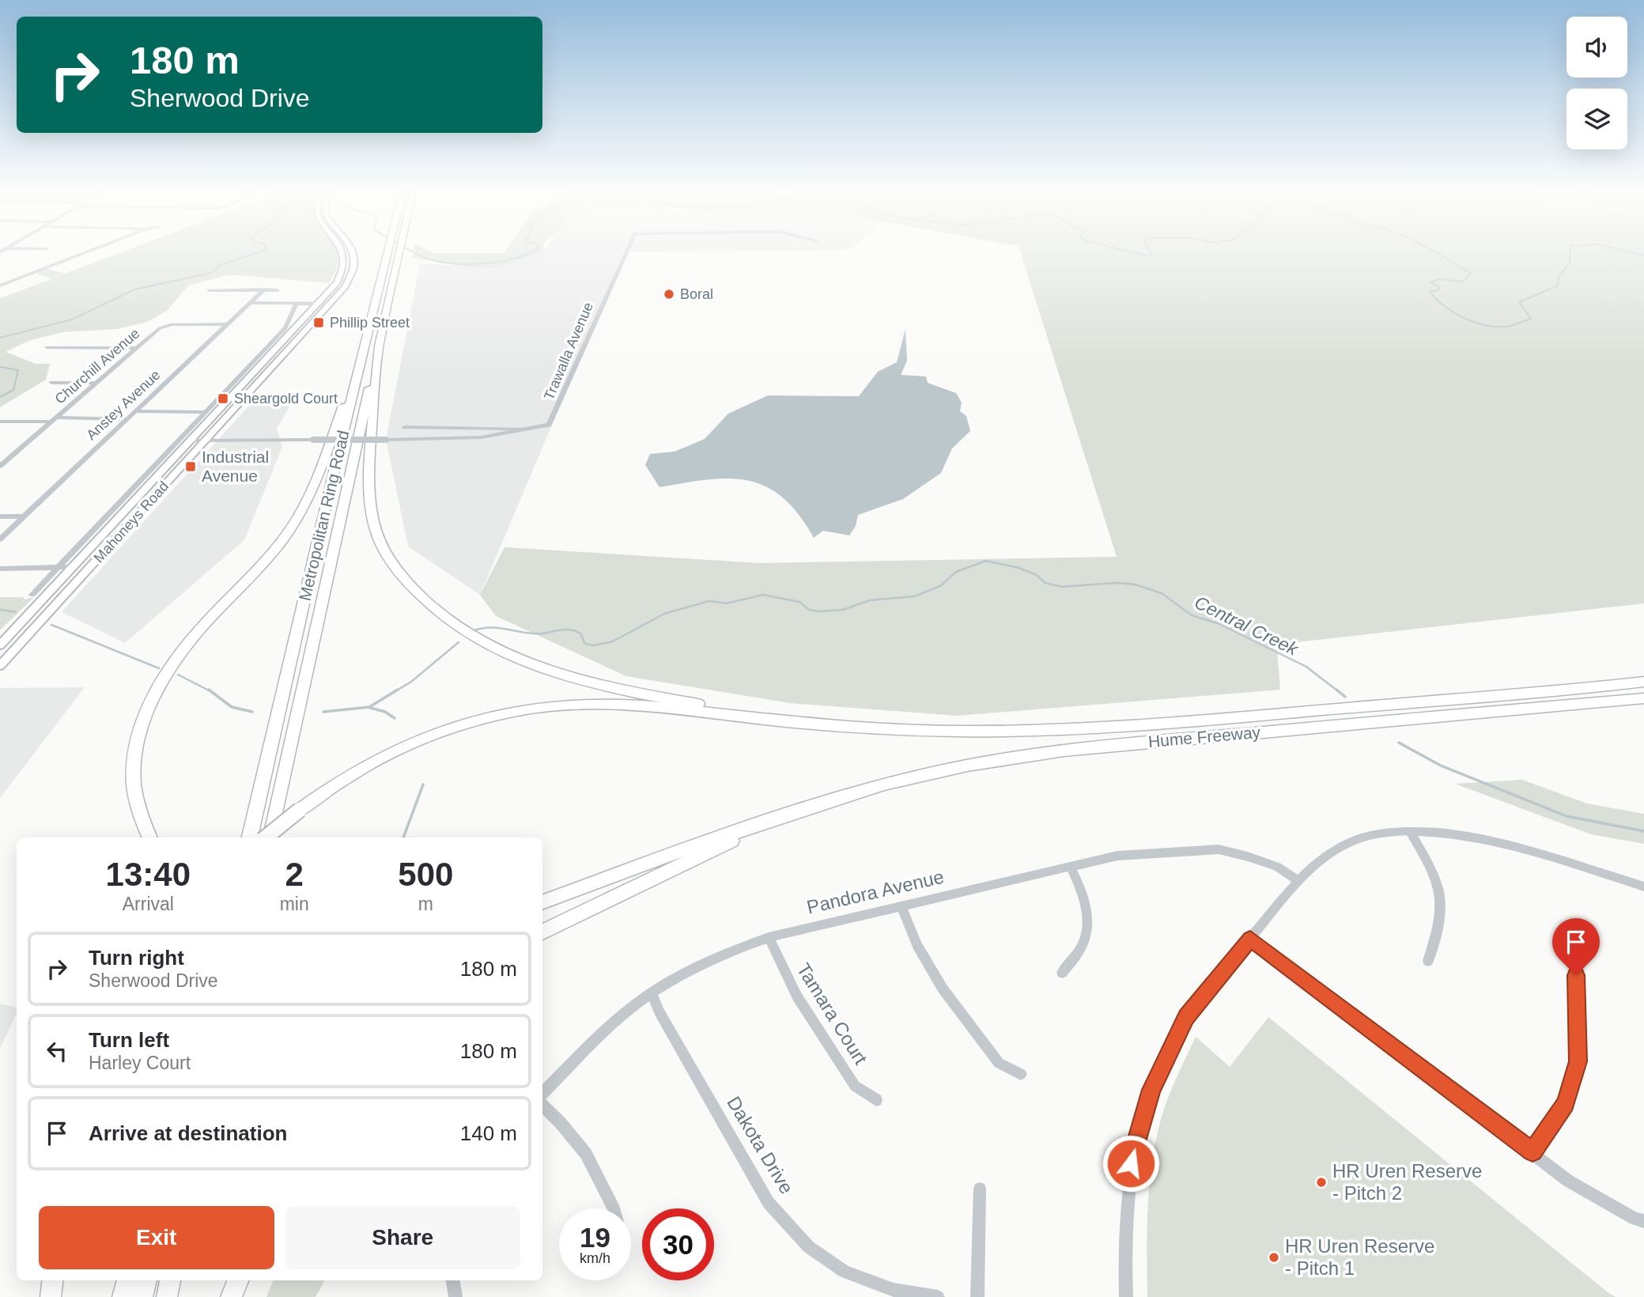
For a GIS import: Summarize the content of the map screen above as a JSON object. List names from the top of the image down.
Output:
{
  "streets": {
    "highway": ["Metropolitan Ring Road", "Hume Freeway"],
    "main road": ["Mahoneys Road"],
    "street": [
      "Trawalla Avenue",
      "Churchill Avenue",
      "Anstey Avenue",
      "Pandora Avenue",
      "Tamara Court",
      "Dakota Drive"
    ]
  },
  "crossings": [
    ["Churchill Avenue", "Anstey Avenue"],
    ["Pandora Avenue", "Tamara Court"],
    ["Pandora Avenue", "Dakota Drive"]
  ],
  "water": ["Central Creek"],
  "places": {
    "other": ["Boral", "HR Uren Reserve - Pitch 2", "HR Uren Reserve - Pitch 1"],
    "transit": ["Phillip Street", "Sheargold Court", "Industrial Avenue"]
  },
  "page": {
    "turn": ["180 m", "Sherwood Drive"],
    "eta": [
      "13:40",
      "Arrival",
      "2",
      "min",
      "500",
      "m"
    ],
    "list": [
      {
        "name": "Turn right",
        "note": "Sherwood Drive",
        "value": "180 m"
      },
      {
        "name": "Turn left",
        "note": "Harley Court",
        "value": "180 m"
      },
      {
        "name": "Arrive at destination",
        "value": "140 m"
      }
    ],
    "buttons": ["Exit", "Share"],
    "speed": "19 km/h",
    "limit": "30"
  }
}
